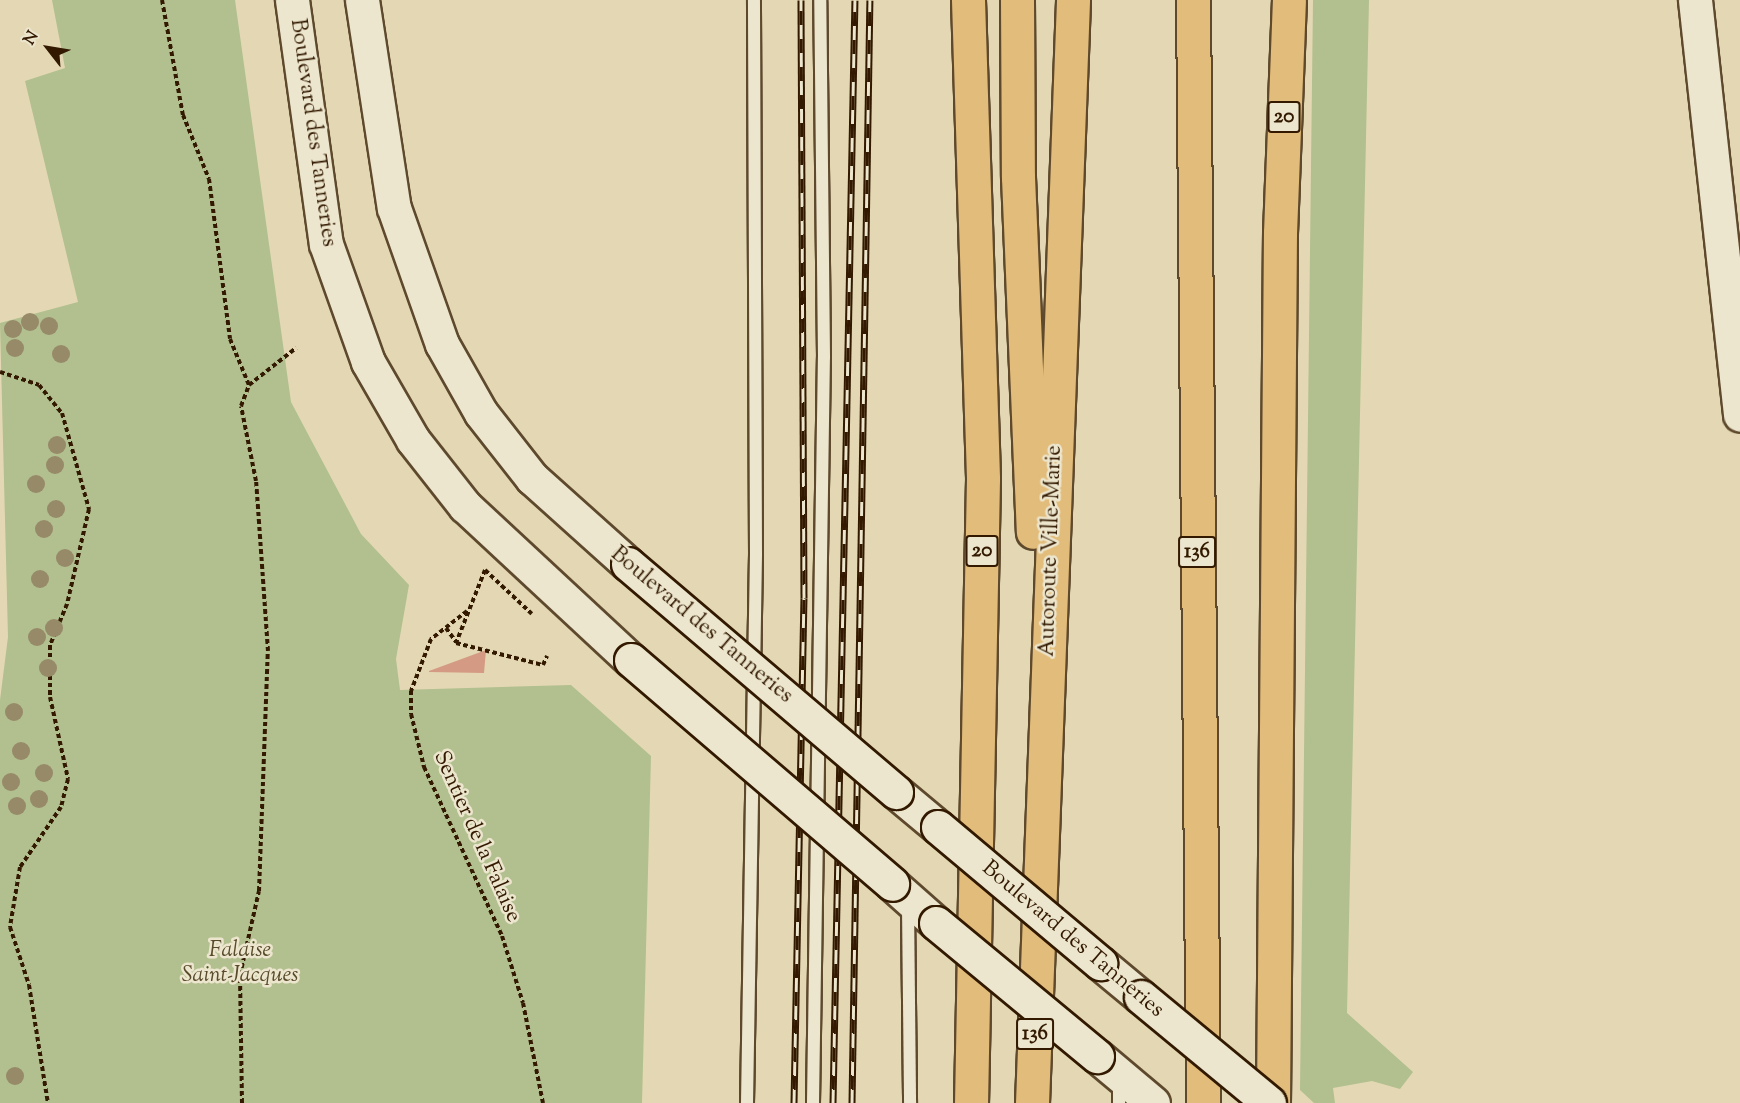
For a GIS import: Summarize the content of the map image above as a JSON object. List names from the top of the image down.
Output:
{
  "streets": {
    "highway": ["20", "Autoroute Ville-Marie", "136"],
    "main road": ["Boulevard des Tanneries"],
    "path": ["Sentier de la Falaise"]
  },
  "crossings": [
    ["20", "Boulevard des Tanneries"]
  ],
  "parks": ["Falaise Saint-Jacques"],
  "north": "top left"
}
